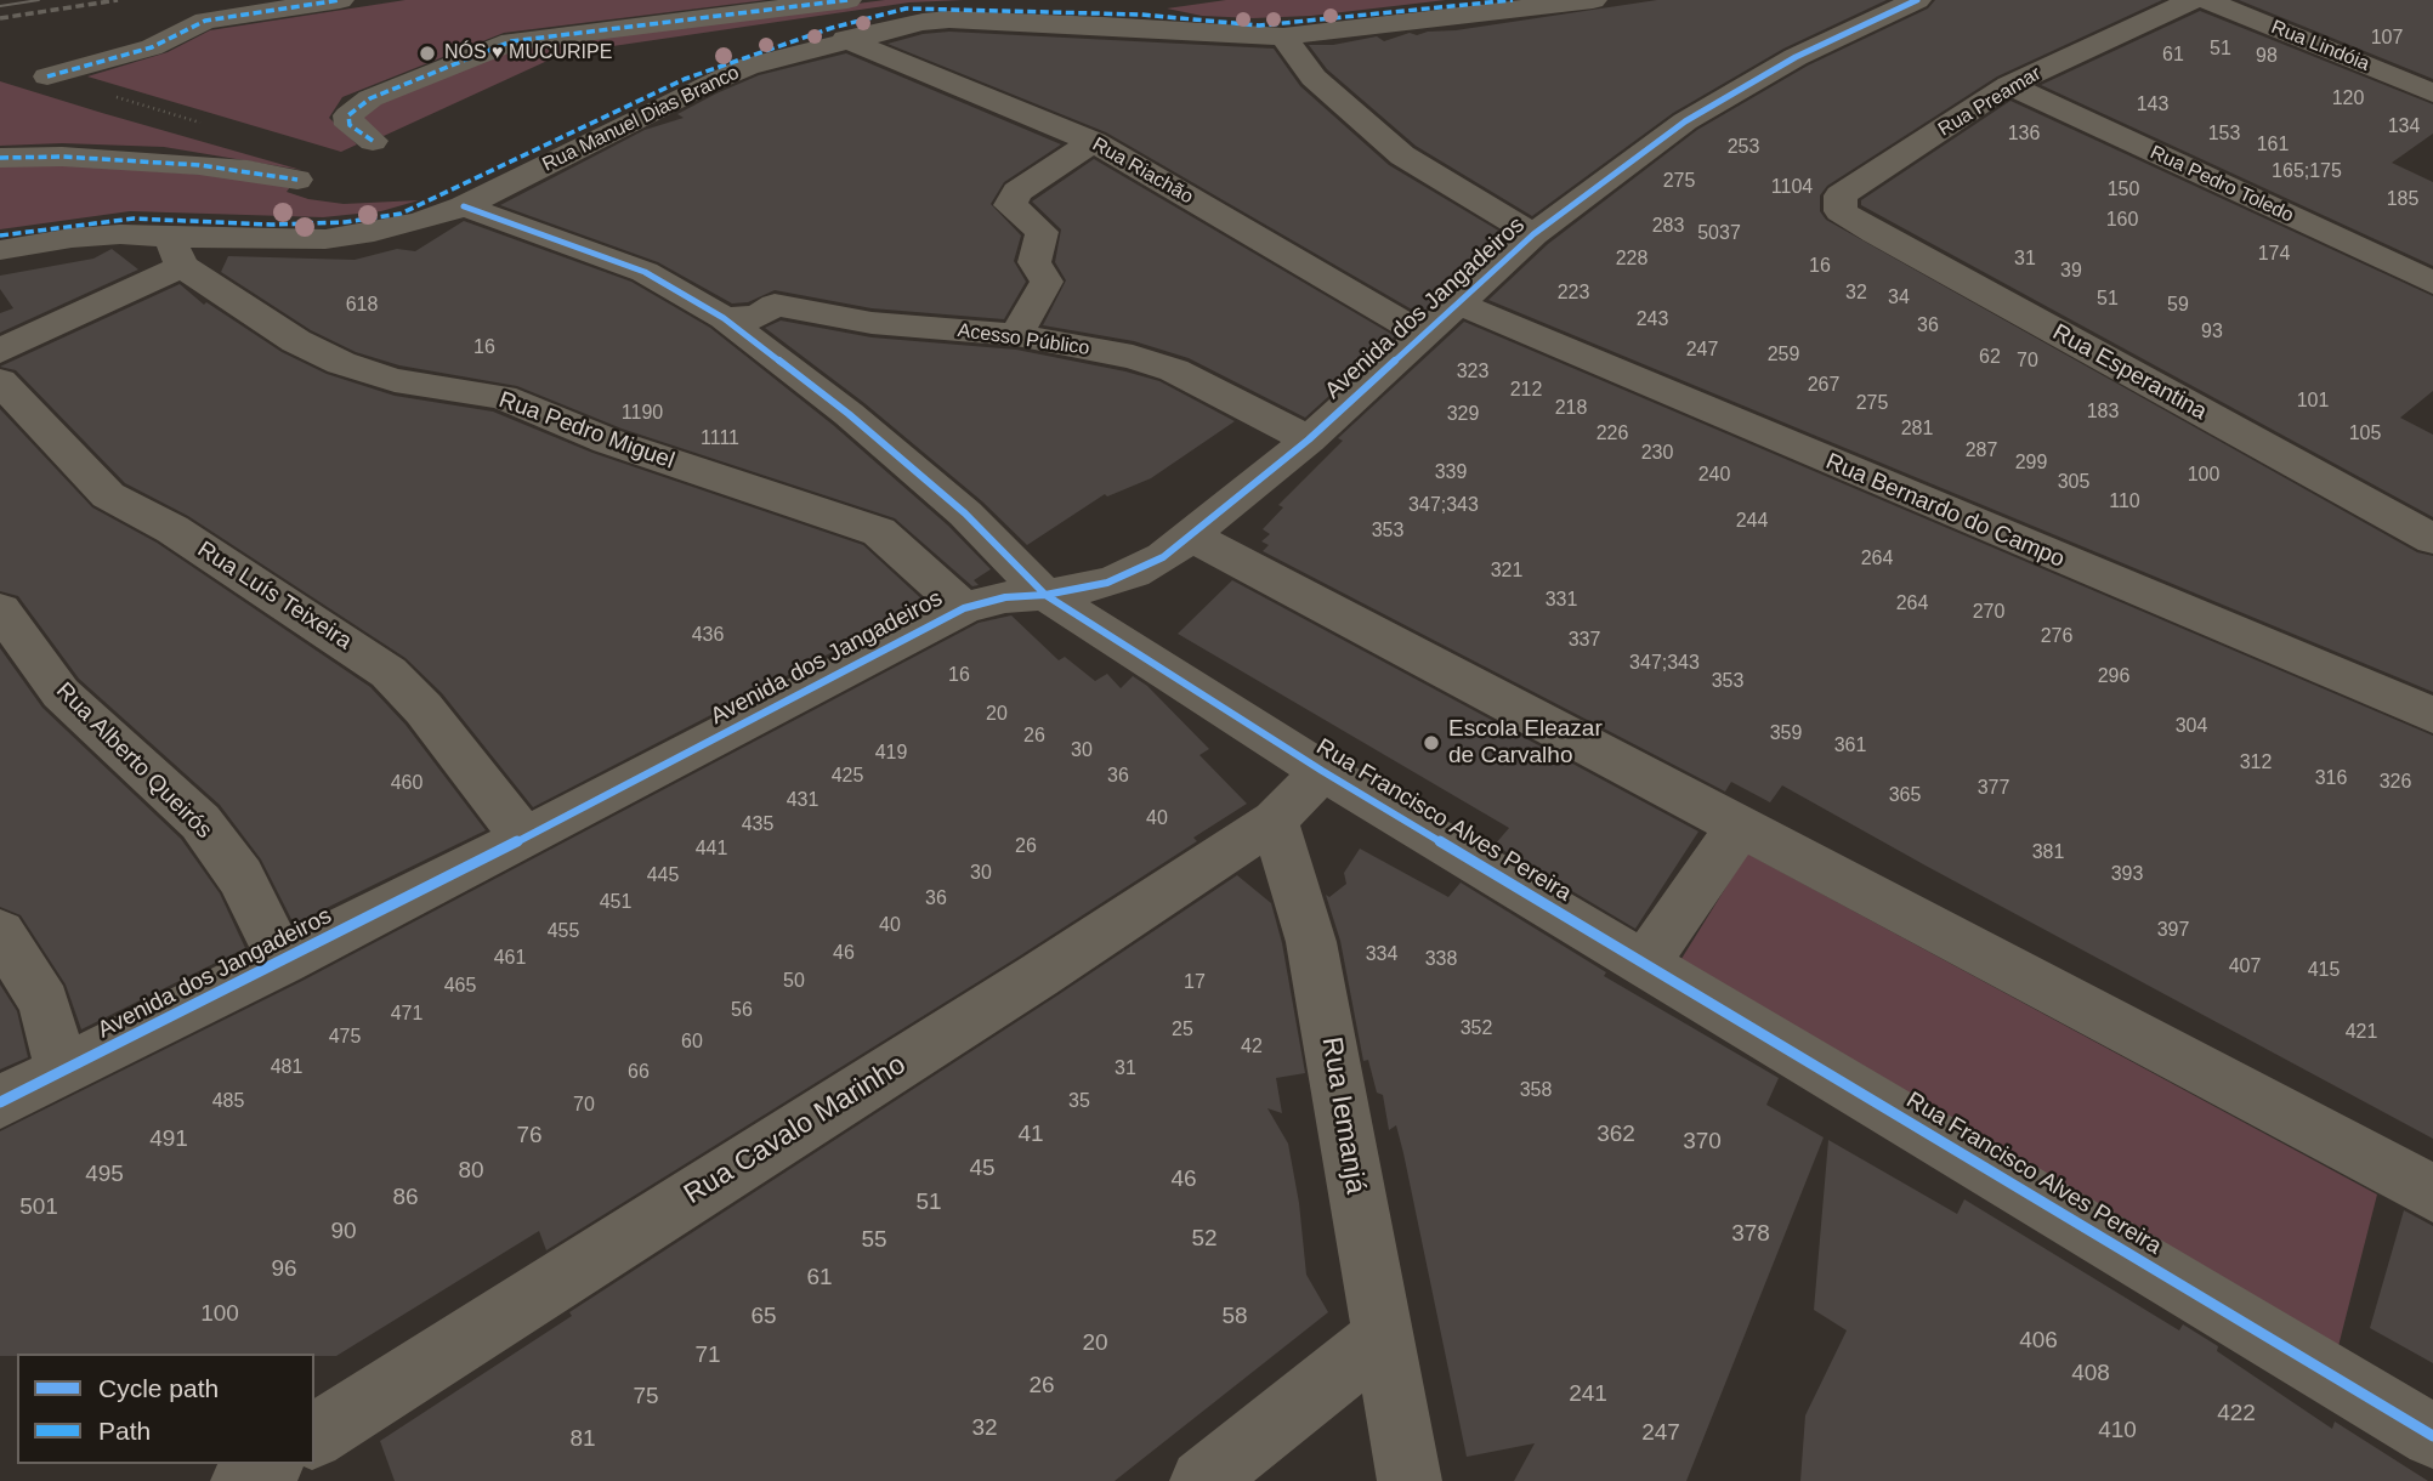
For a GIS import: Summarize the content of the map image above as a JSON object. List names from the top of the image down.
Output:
{
  "streets": {
    "street": [
      "Rua Lindóia",
      "Rua Preamar",
      "Rua Manuel Dias Branco",
      "Rua Riachão",
      "Rua Pedro Toledo",
      "Avenida dos Jangadeiros",
      "Acesso Público",
      "Rua Esperantina",
      "Rua Pedro Miguel",
      "Rua Bernardo do Campo",
      "Rua Luís Teixeira",
      "Rua Alberto Queirós",
      "Rua Francisco Alves Pereira",
      "Rua Iemanjá",
      "Rua Cavalo Marinho"
    ]
  },
  "crossings": [
    ["Rua Preamar", "Rua Pedro Toledo"],
    ["Rua Preamar", "Rua Esperantina"],
    ["Rua Manuel Dias Branco", "Rua Riachão"],
    ["Rua Manuel Dias Branco", "Rua Pedro Miguel"],
    ["Rua Manuel Dias Branco", "Rua Francisco Alves Pereira"],
    ["Rua Riachão", "Avenida dos Jangadeiros"],
    ["Avenida dos Jangadeiros", "Acesso Público"],
    ["Avenida dos Jangadeiros", "Rua Pedro Miguel"],
    ["Avenida dos Jangadeiros", "Rua Bernardo do Campo"],
    ["Avenida dos Jangadeiros", "Rua Luís Teixeira"],
    ["Avenida dos Jangadeiros", "Rua Alberto Queirós"],
    ["Avenida dos Jangadeiros", "Rua Francisco Alves Pereira"],
    ["Acesso Público", "Rua Francisco Alves Pereira"],
    ["Rua Iemanjá", "Rua Cavalo Marinho"]
  ],
  "places": ["NÓS ♥ MUCURIPE", "Escola Eleazar de Carvalho"],
  "house_numbers": [
    "107",
    "51",
    "61",
    "98",
    "120",
    "143",
    "134",
    "136",
    "153",
    "161",
    "253",
    "165;175",
    "275",
    "1104",
    "150",
    "185",
    "160",
    "283",
    "5037",
    "174",
    "228",
    "31",
    "16",
    "39",
    "223",
    "32",
    "34",
    "51",
    "618",
    "59",
    "243",
    "36",
    "93",
    "16",
    "247",
    "259",
    "62",
    "70",
    "323",
    "267",
    "212",
    "101",
    "275",
    "218",
    "183",
    "1190",
    "329",
    "281",
    "226",
    "105",
    "1111",
    "287",
    "230",
    "299",
    "339",
    "240",
    "100",
    "305",
    "110",
    "347;343",
    "244",
    "353",
    "264",
    "321",
    "331",
    "264",
    "270",
    "436",
    "276",
    "337",
    "347;343",
    "16",
    "296",
    "353",
    "20",
    "304",
    "359",
    "26",
    "361",
    "30",
    "419",
    "312",
    "425",
    "36",
    "316",
    "326",
    "460",
    "377",
    "365",
    "431",
    "40",
    "435",
    "26",
    "441",
    "381",
    "30",
    "393",
    "445",
    "36",
    "451",
    "40",
    "397",
    "455",
    "46",
    "334",
    "461",
    "338",
    "407",
    "415",
    "50",
    "17",
    "465",
    "56",
    "471",
    "352",
    "25",
    "421",
    "475",
    "60",
    "42",
    "481",
    "31",
    "66",
    "358",
    "485",
    "35",
    "70",
    "41",
    "362",
    "76",
    "491",
    "370",
    "45",
    "80",
    "495",
    "46",
    "86",
    "51",
    "501",
    "90",
    "378",
    "52",
    "55",
    "96",
    "61",
    "100",
    "65",
    "58",
    "406",
    "20",
    "71",
    "408",
    "26",
    "241",
    "75",
    "422",
    "32",
    "410",
    "247",
    "81"
  ],
  "legend": ["Cycle path", "Path"]
}
